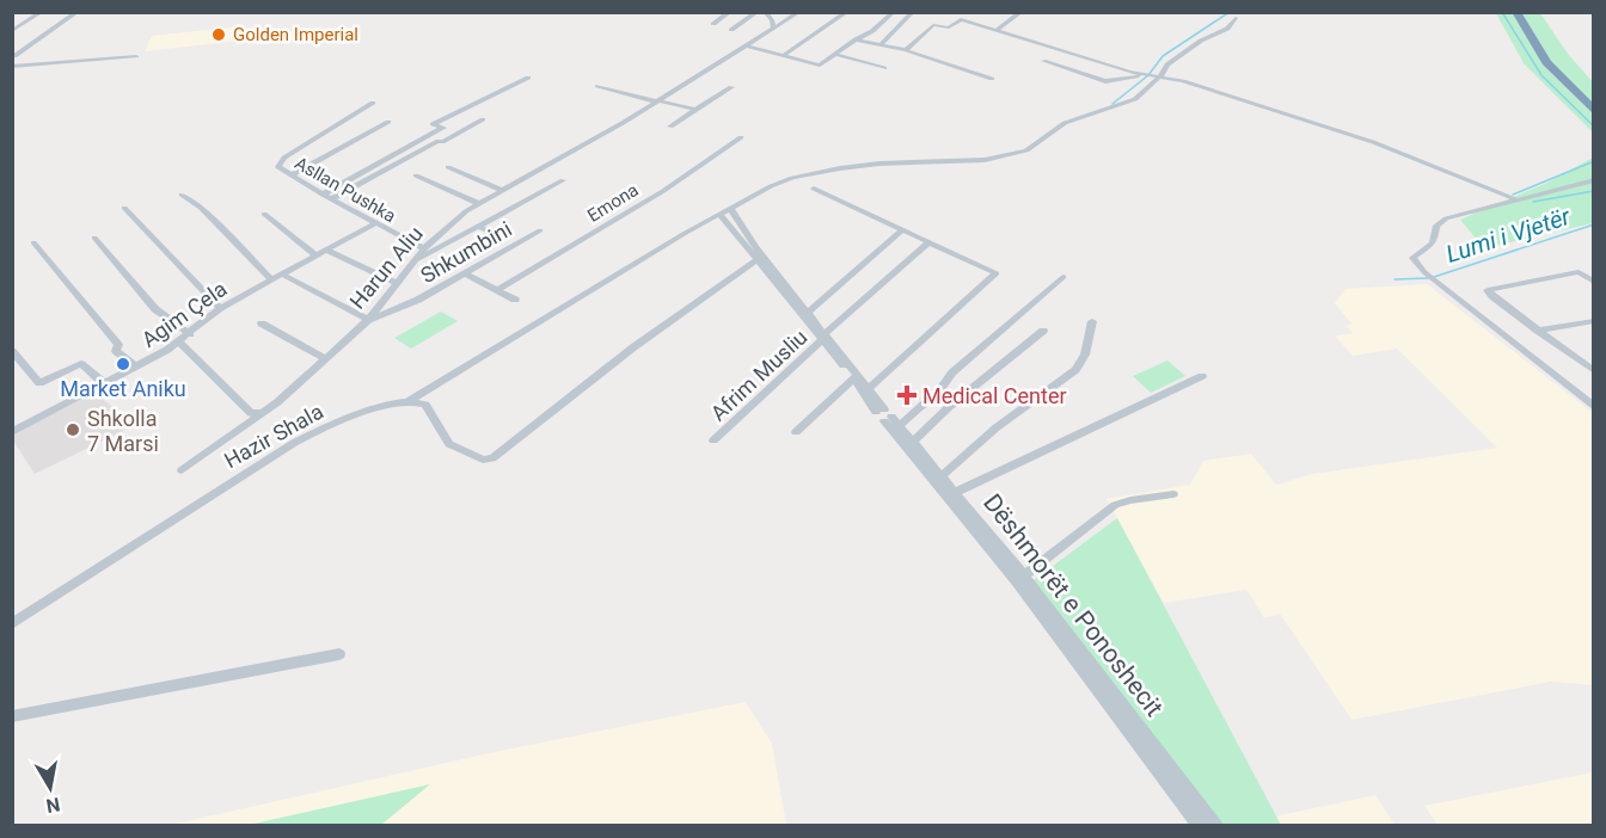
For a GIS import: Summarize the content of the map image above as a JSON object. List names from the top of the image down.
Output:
{
  "streets": {
    "street": [
      "Asllan Pushka",
      "Emona",
      "Shkumbini",
      "Harun Aliu",
      "Agim Çela",
      "Afrim Musliu",
      "Hazir Shala",
      "Dëshmorët e Ponoshecit"
    ]
  },
  "crossings": [
    ["Asllan Pushka", "Harun Aliu"],
    ["Asllan Pushka", "Agim Çela"],
    ["Shkumbini", "Harun Aliu"],
    ["Afrim Musliu", "Dëshmorët e Ponoshecit"],
    ["Hazir Shala", "Dëshmorët e Ponoshecit"]
  ],
  "water": ["Lumi i Vjetër"],
  "places": {
    "other": ["Golden Imperial", "Market Aniku", "Shkolla 7 Marsi"],
    "health": ["Medical Center"]
  },
  "north": "bottom"
}
